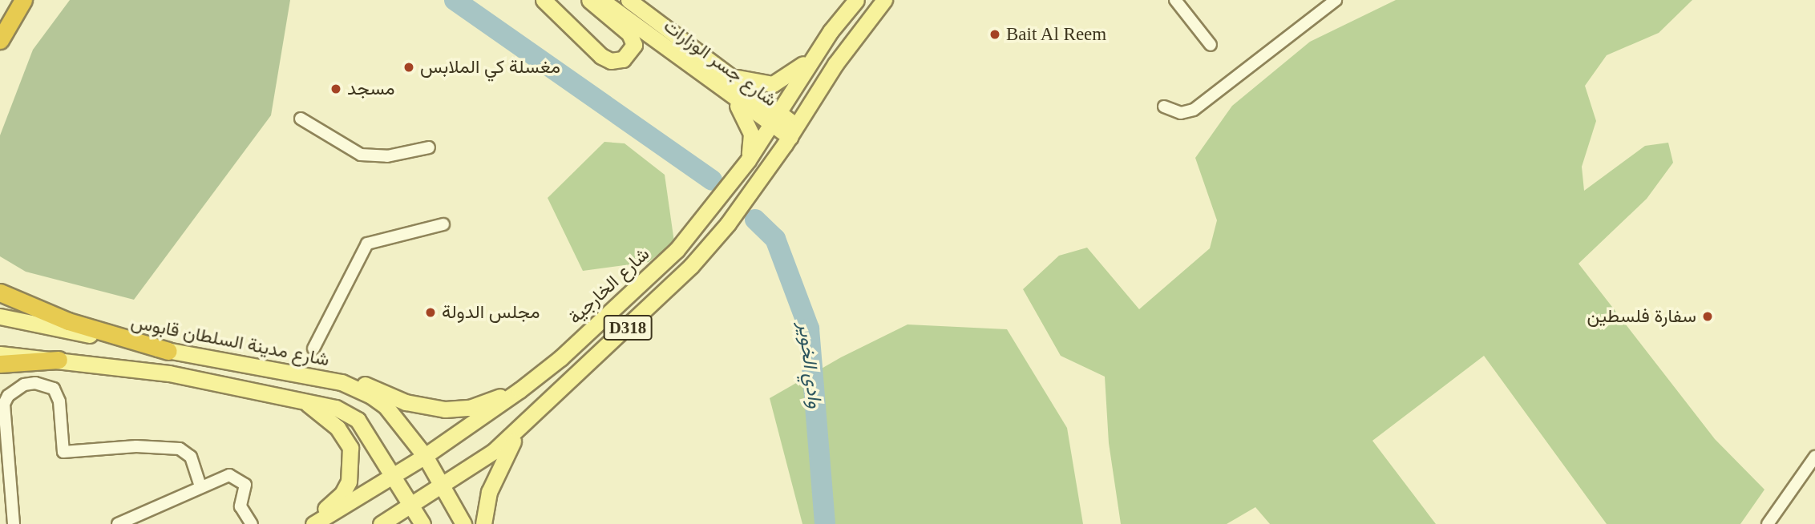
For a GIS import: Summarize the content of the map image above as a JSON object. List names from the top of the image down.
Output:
{
  "streets": {
    "main road": [
      "شارع جسر الوزارات",
      "شارع الخارجية",
      "D318",
      "شارع مدينة السلطان قابوس"
    ]
  },
  "crossings": [
    ["شارع جسر الوزارات", "شارع الخارجية"],
    ["شارع جسر الوزارات", "D318"],
    ["شارع الخارجية", "شارع مدينة السلطان قابوس"],
    ["D318", "شارع مدينة السلطان قابوس"]
  ],
  "water": ["وادي الخوير"],
  "places": [
    "Bait Al Reem",
    "مغسلة كي الملابس",
    "مسجد",
    "مجلس الدولة",
    "سفارة فلسطين"
  ]
}
